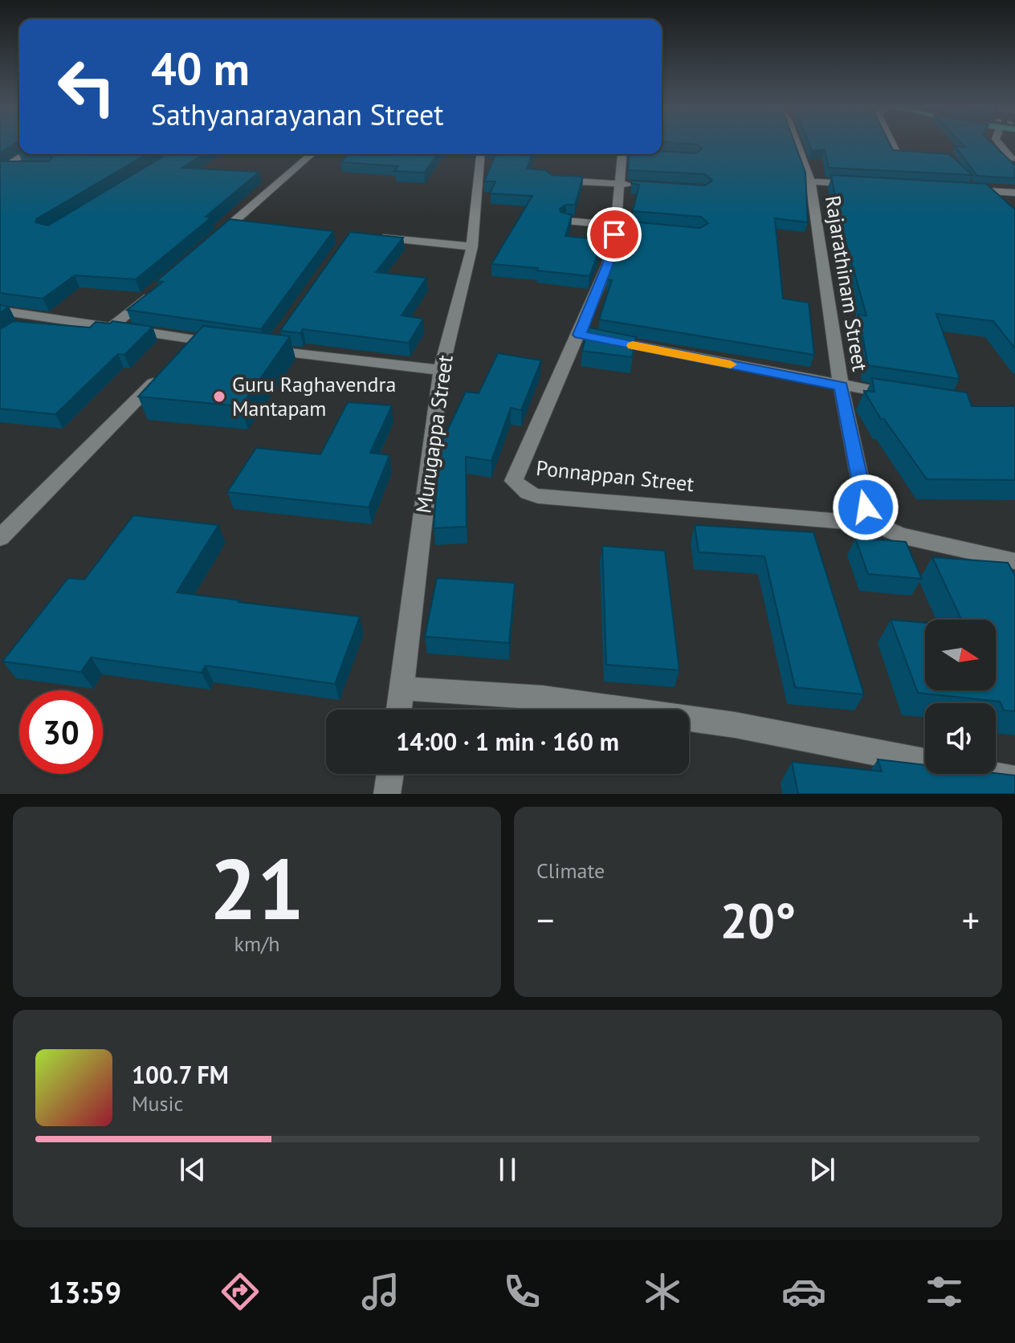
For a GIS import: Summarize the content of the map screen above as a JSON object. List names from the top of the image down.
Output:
{
  "streets": {
    "street": ["Rajarathinam Street", "Murugappa Street", "Ponnappan Street"]
  },
  "crossings": [
    ["Rajarathinam Street", "Ponnappan Street"]
  ],
  "places": ["Guru Raghavendra Mantapam"],
  "north": "right",
  "page": {
    "turn": ["40 m", "Sathyanarayanan Street"],
    "limit": "30",
    "trip": "14:00 · 1 min · 160 m",
    "tile": [
      ["21", "km/h"],
      "Climate"
    ],
    "heat": ["−", "20°", "+"],
    "song": ["100.7 FM", "Music"],
    "tabs": "13:59"
  }
}
